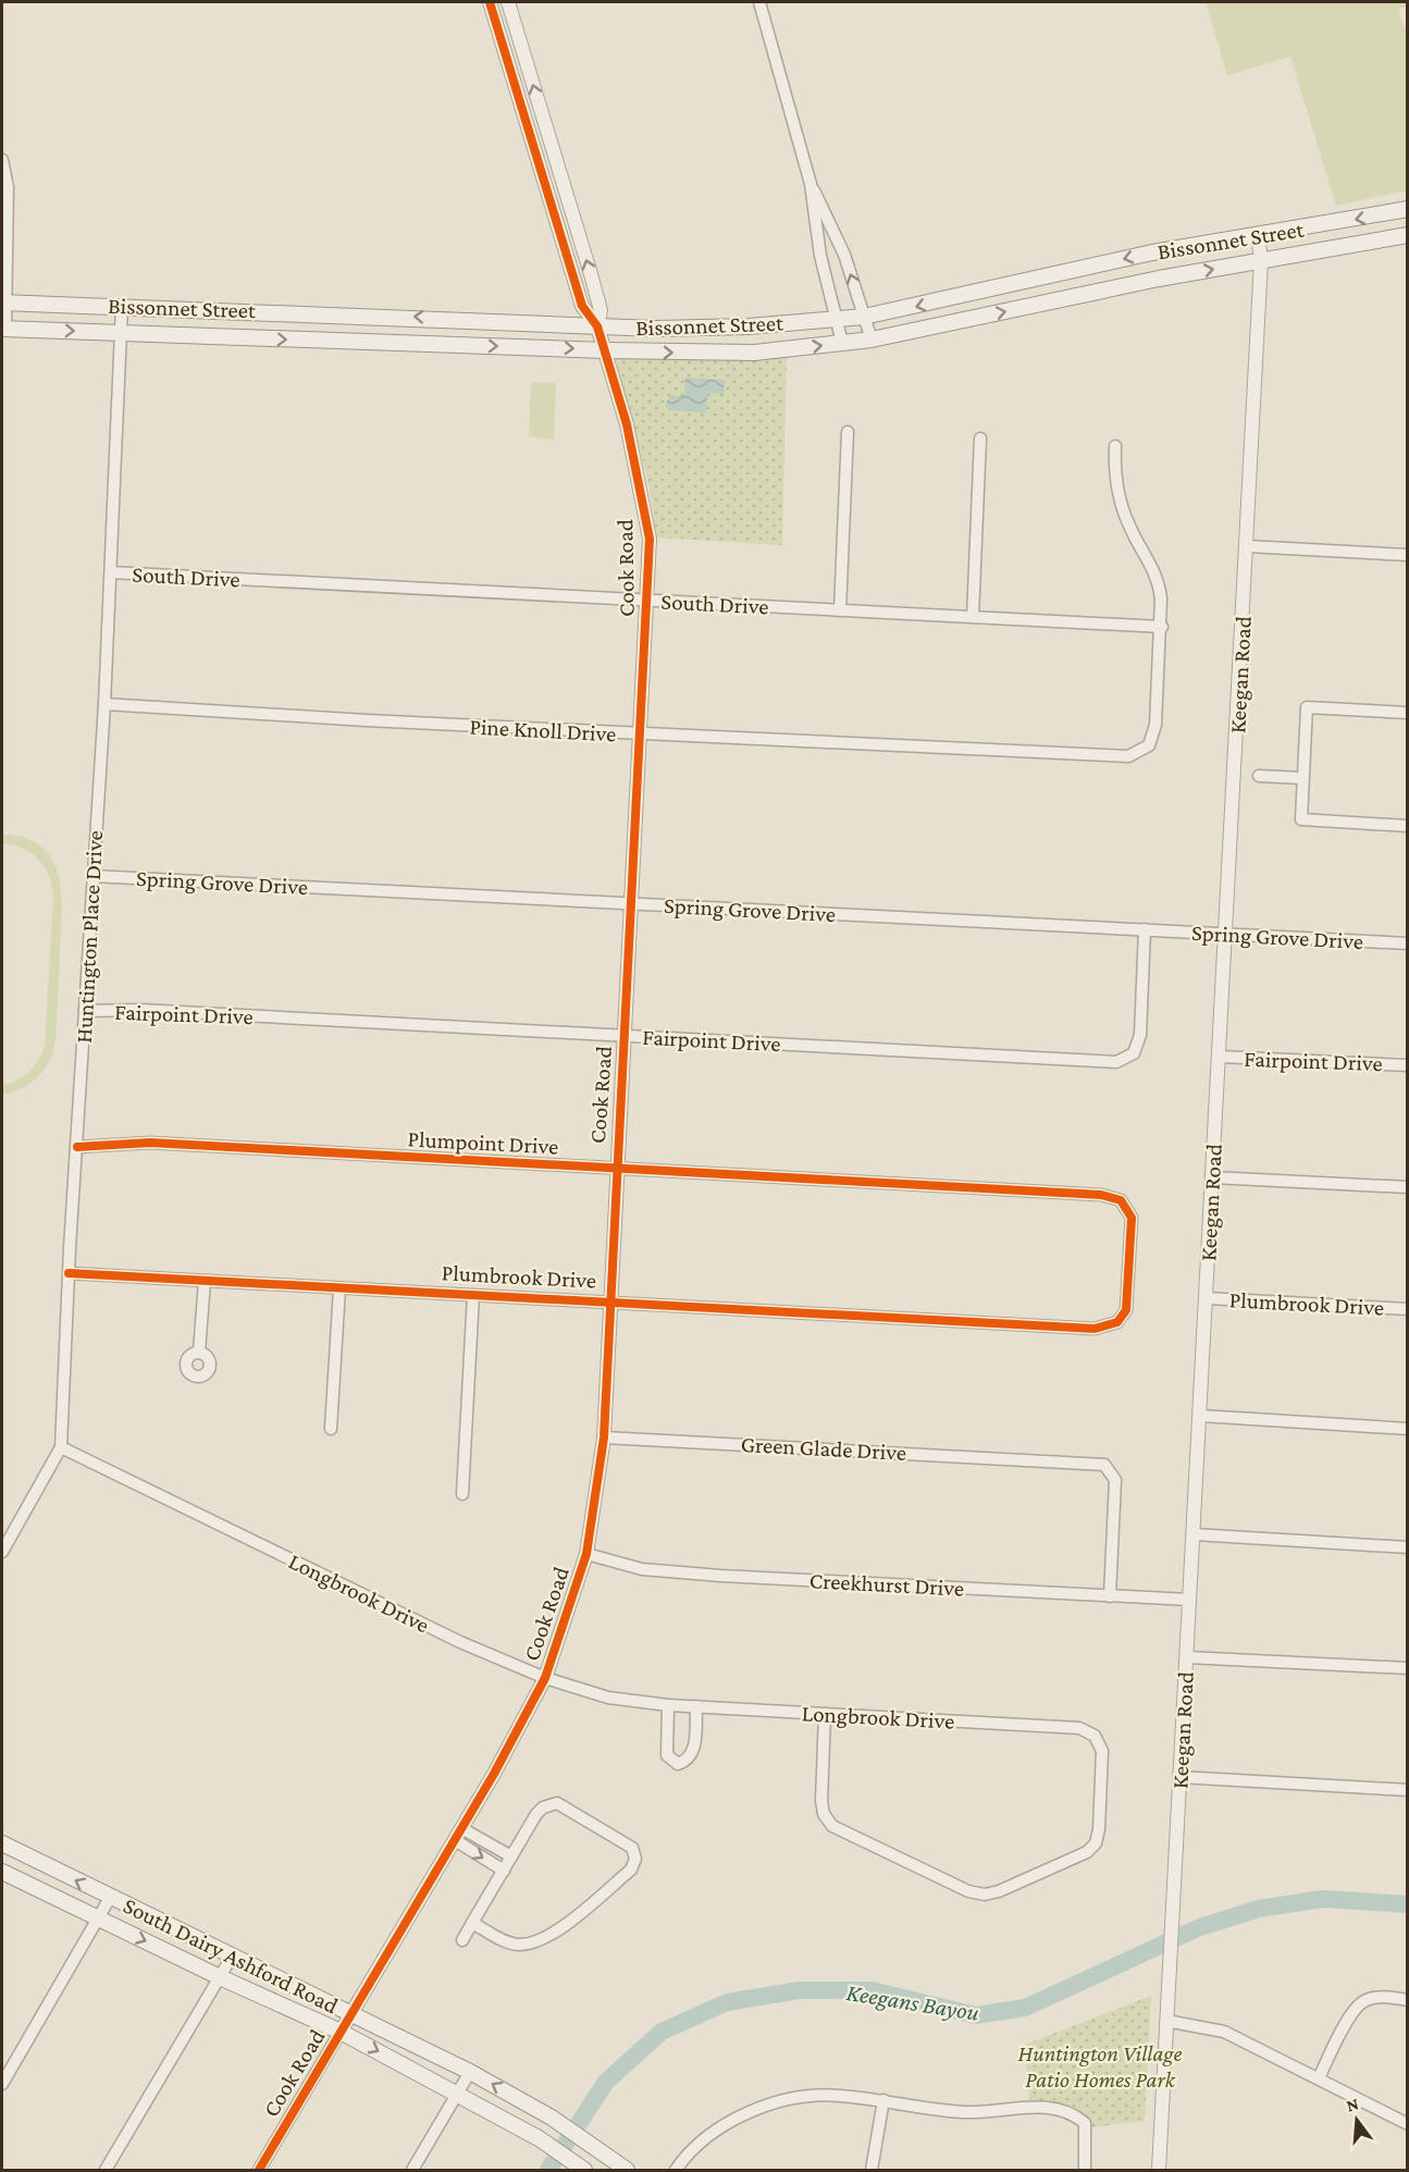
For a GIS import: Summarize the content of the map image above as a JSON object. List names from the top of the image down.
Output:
{
  "streets": {
    "main road": ["Bissonnet Street", "South Dairy Ashford Road"],
    "street": [
      "Cook Road",
      "South Drive",
      "Keegan Road",
      "Pine Knoll Drive",
      "Spring Grove Drive",
      "Huntington Place Drive",
      "Fairpoint Drive",
      "Plumpoint Drive",
      "Plumbrook Drive",
      "Green Glade Drive",
      "Creekhurst Drive",
      "Longbrook Drive"
    ]
  },
  "crossings": [
    ["Bissonnet Street", "Cook Road"],
    ["Bissonnet Street", "Keegan Road"],
    ["Bissonnet Street", "Huntington Place Drive"],
    ["Cook Road", "South Drive"],
    ["Cook Road", "Pine Knoll Drive"],
    ["Cook Road", "Spring Grove Drive"],
    ["Cook Road", "Fairpoint Drive"],
    ["Cook Road", "Plumpoint Drive"],
    ["Cook Road", "Plumbrook Drive"],
    ["Cook Road", "Green Glade Drive"],
    ["Cook Road", "Creekhurst Drive"],
    ["Cook Road", "Longbrook Drive"],
    ["Cook Road", "South Dairy Ashford Road"],
    ["South Drive", "Pine Knoll Drive"],
    ["South Drive", "Huntington Place Drive"],
    ["Keegan Road", "Spring Grove Drive"],
    ["Keegan Road", "Fairpoint Drive"],
    ["Keegan Road", "Plumbrook Drive"],
    ["Keegan Road", "Creekhurst Drive"],
    ["Pine Knoll Drive", "Huntington Place Drive"],
    ["Spring Grove Drive", "Huntington Place Drive"],
    ["Spring Grove Drive", "Fairpoint Drive"],
    ["Huntington Place Drive", "Fairpoint Drive"],
    ["Huntington Place Drive", "Plumpoint Drive"],
    ["Huntington Place Drive", "Plumbrook Drive"],
    ["Huntington Place Drive", "Longbrook Drive"],
    ["Plumpoint Drive", "Plumbrook Drive"],
    ["Green Glade Drive", "Creekhurst Drive"]
  ],
  "water": ["Keegans Bayou"],
  "parks": ["Huntington Village Patio Homes Park"],
  "north": "top"
}
